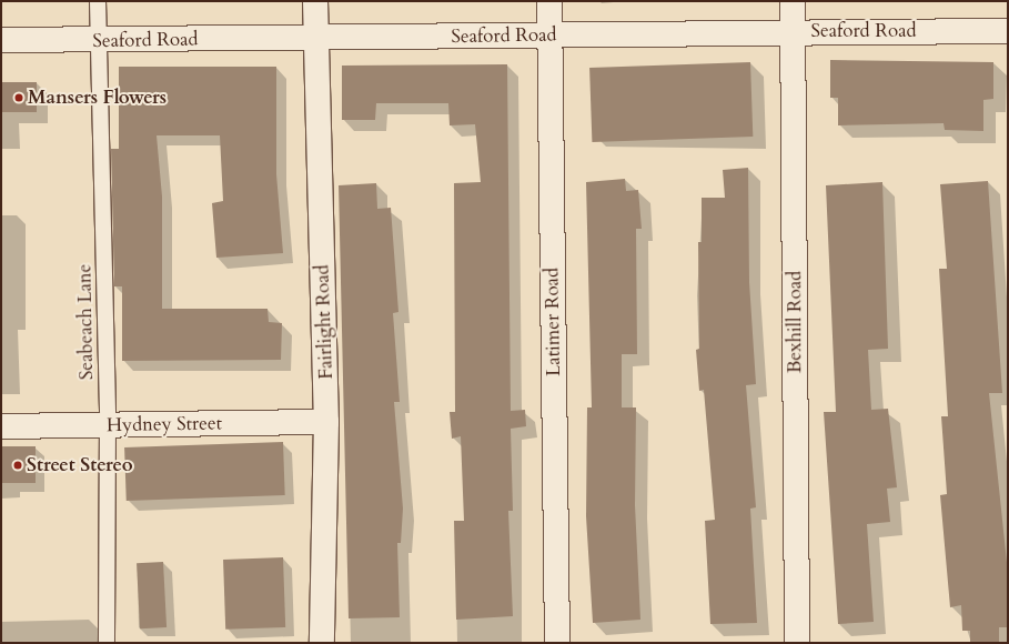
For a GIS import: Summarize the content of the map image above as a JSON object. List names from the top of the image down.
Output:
{
  "streets": {
    "street": [
      "Seaford Road",
      "Fairlight Road",
      "Latimer Road",
      "Bexhill Road",
      "Hydney Street"
    ],
    "lane": ["Seabeach Lane"]
  },
  "crossings": [
    ["Seaford Road", "Seabeach Lane"],
    ["Seaford Road", "Fairlight Road"],
    ["Seaford Road", "Latimer Road"],
    ["Seaford Road", "Bexhill Road"],
    ["Seabeach Lane", "Hydney Street"],
    ["Fairlight Road", "Hydney Street"]
  ],
  "places": ["Mansers Flowers", "Street Stereo"]
}
